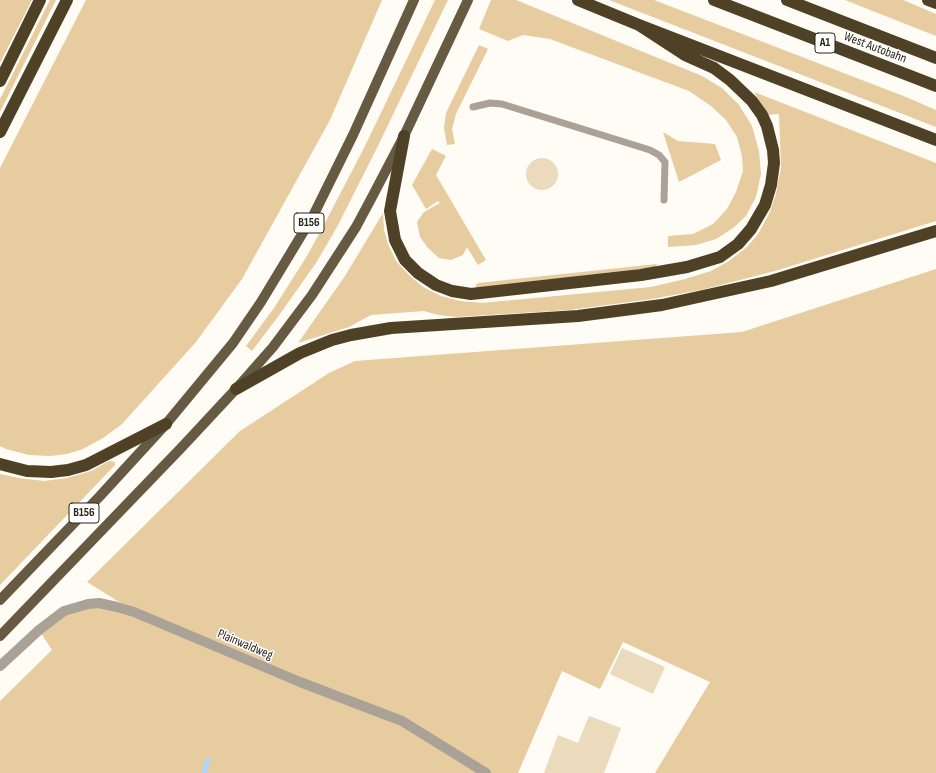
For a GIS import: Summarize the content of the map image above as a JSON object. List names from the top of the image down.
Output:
{
  "streets": {
    "highway": ["A1", "West Autobahn"],
    "main road": ["B156"],
    "street": ["Plainwaldweg"]
  }
}
